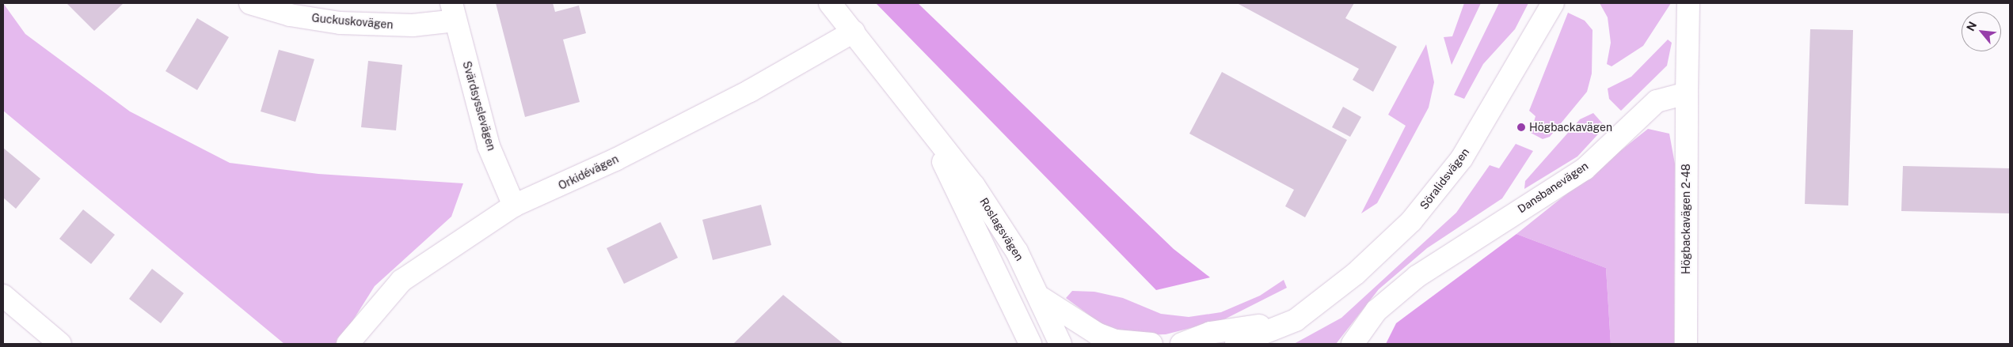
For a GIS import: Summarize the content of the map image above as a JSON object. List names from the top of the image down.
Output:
{
  "streets": {
    "street": [
      "Guckuskovägen",
      "Svärdsysslevägen",
      "Orkidévägen",
      "Söralidsvägen",
      "Dansbanevägen",
      "Högbackavägen 2-48",
      "Roslagsvägen"
    ]
  },
  "crossings": [
    ["Guckuskovägen", "Svärdsysslevägen"],
    ["Svärdsysslevägen", "Orkidévägen"],
    ["Orkidévägen", "Roslagsvägen"],
    ["Dansbanevägen", "Högbackavägen 2-48"]
  ],
  "places": ["Högbackavägen"],
  "north": "top left"
}
